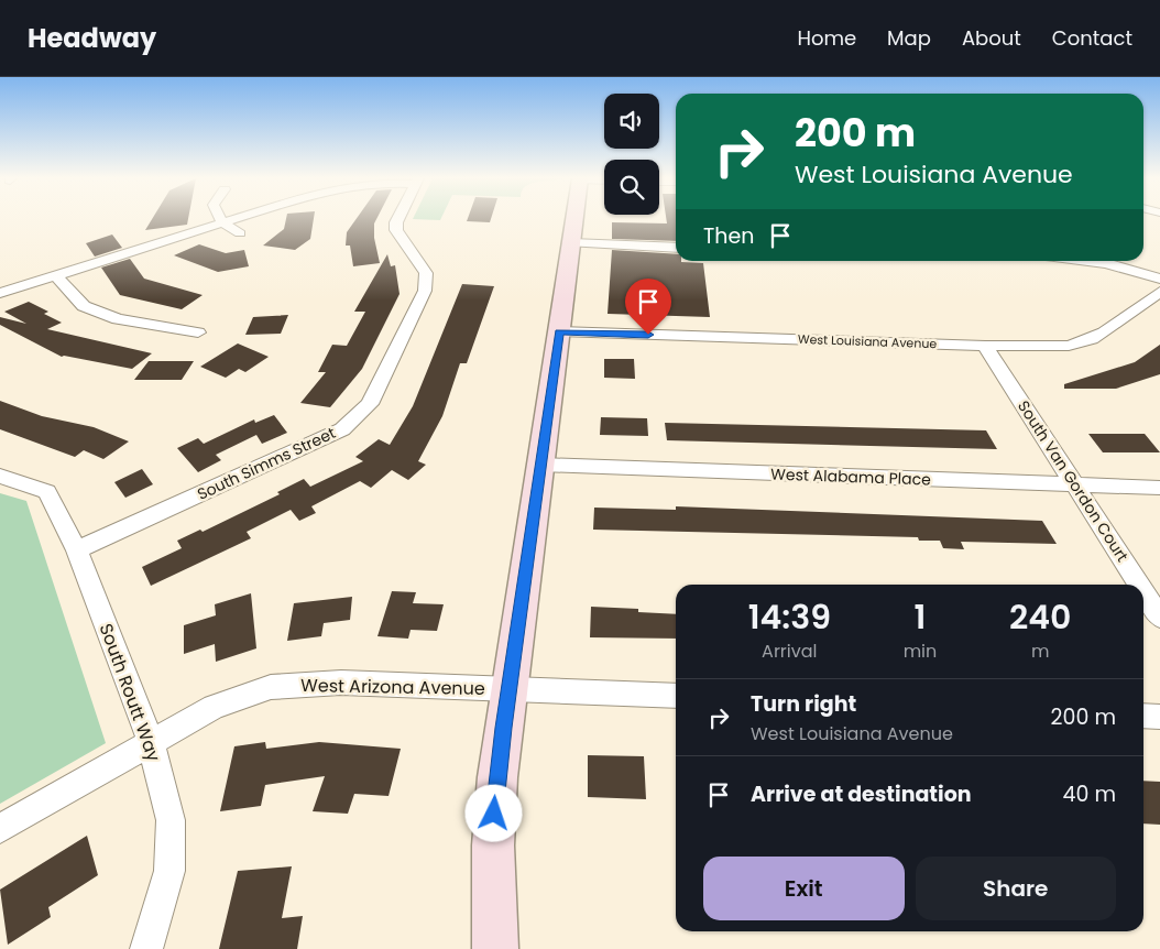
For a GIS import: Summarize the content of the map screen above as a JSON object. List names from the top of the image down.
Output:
{
  "streets": {
    "street": [
      "West Louisiana Avenue",
      "South Simms Street",
      "West Alabama Place",
      "South Van Gordon Court",
      "West Arizona Avenue",
      "South Routt Way"
    ]
  },
  "crossings": [
    ["West Louisiana Avenue", "South Van Gordon Court"],
    ["South Simms Street", "South Routt Way"],
    ["West Alabama Place", "South Van Gordon Court"],
    ["West Arizona Avenue", "South Routt Way"]
  ],
  "page": {
    "header": "Headway",
    "nav": [
      "Home",
      "Map",
      "About",
      "Contact"
    ],
    "turn": ["200 m", "West Louisiana Avenue"],
    "then": "Then",
    "eta": [
      "14:39",
      "Arrival",
      "1",
      "min",
      "240",
      "m"
    ],
    "list": [
      {
        "name": "Turn right",
        "note": "West Louisiana Avenue",
        "value": "200 m"
      },
      {
        "name": "Arrive at destination",
        "value": "40 m"
      }
    ],
    "buttons": ["Exit", "Share"]
  }
}
